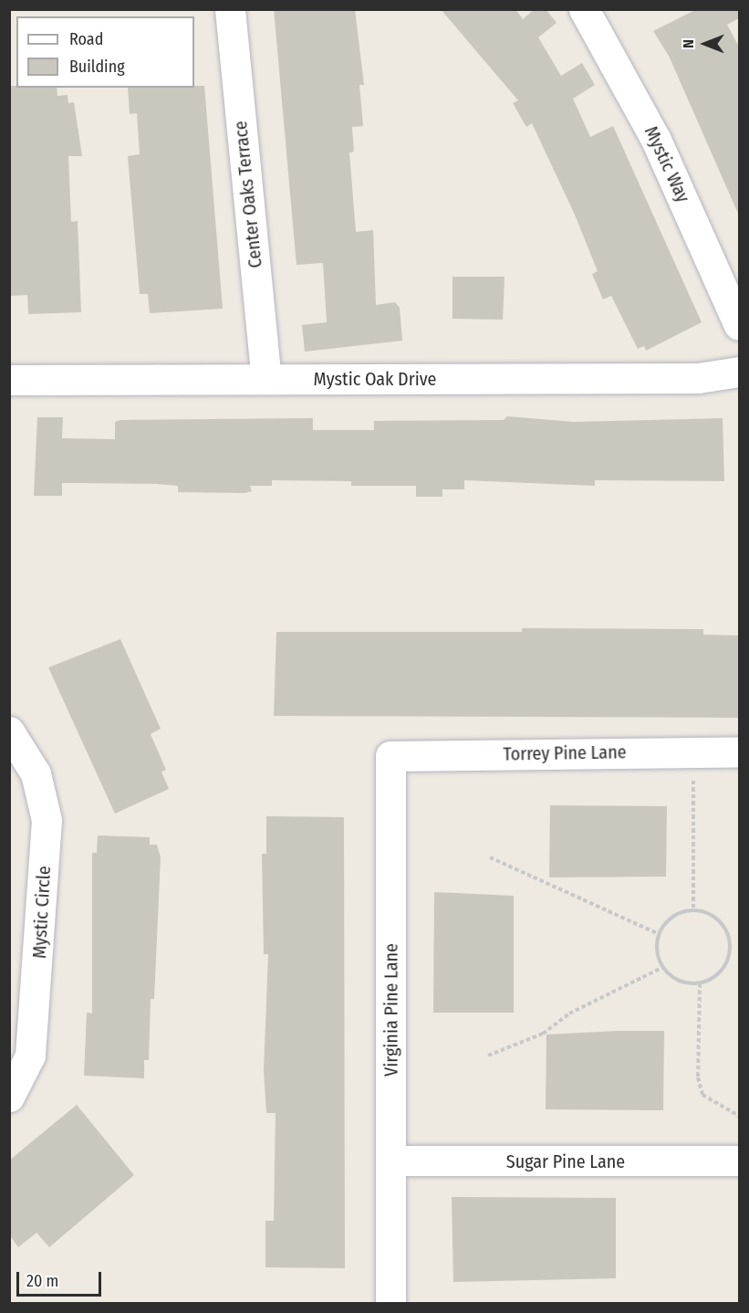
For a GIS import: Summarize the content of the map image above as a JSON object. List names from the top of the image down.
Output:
{
  "streets": {
    "street": [
      "Mystic Way",
      "Center Oaks Terrace",
      "Mystic Oak Drive",
      "Torrey Pine Lane",
      "Mystic Circle",
      "Virginia Pine Lane",
      "Sugar Pine Lane"
    ]
  },
  "crossings": [
    ["Center Oaks Terrace", "Mystic Oak Drive"],
    ["Torrey Pine Lane", "Virginia Pine Lane"],
    ["Virginia Pine Lane", "Sugar Pine Lane"]
  ],
  "legend": ["Road", "Building"],
  "scale_bar": "20 m",
  "north": "left"
}
